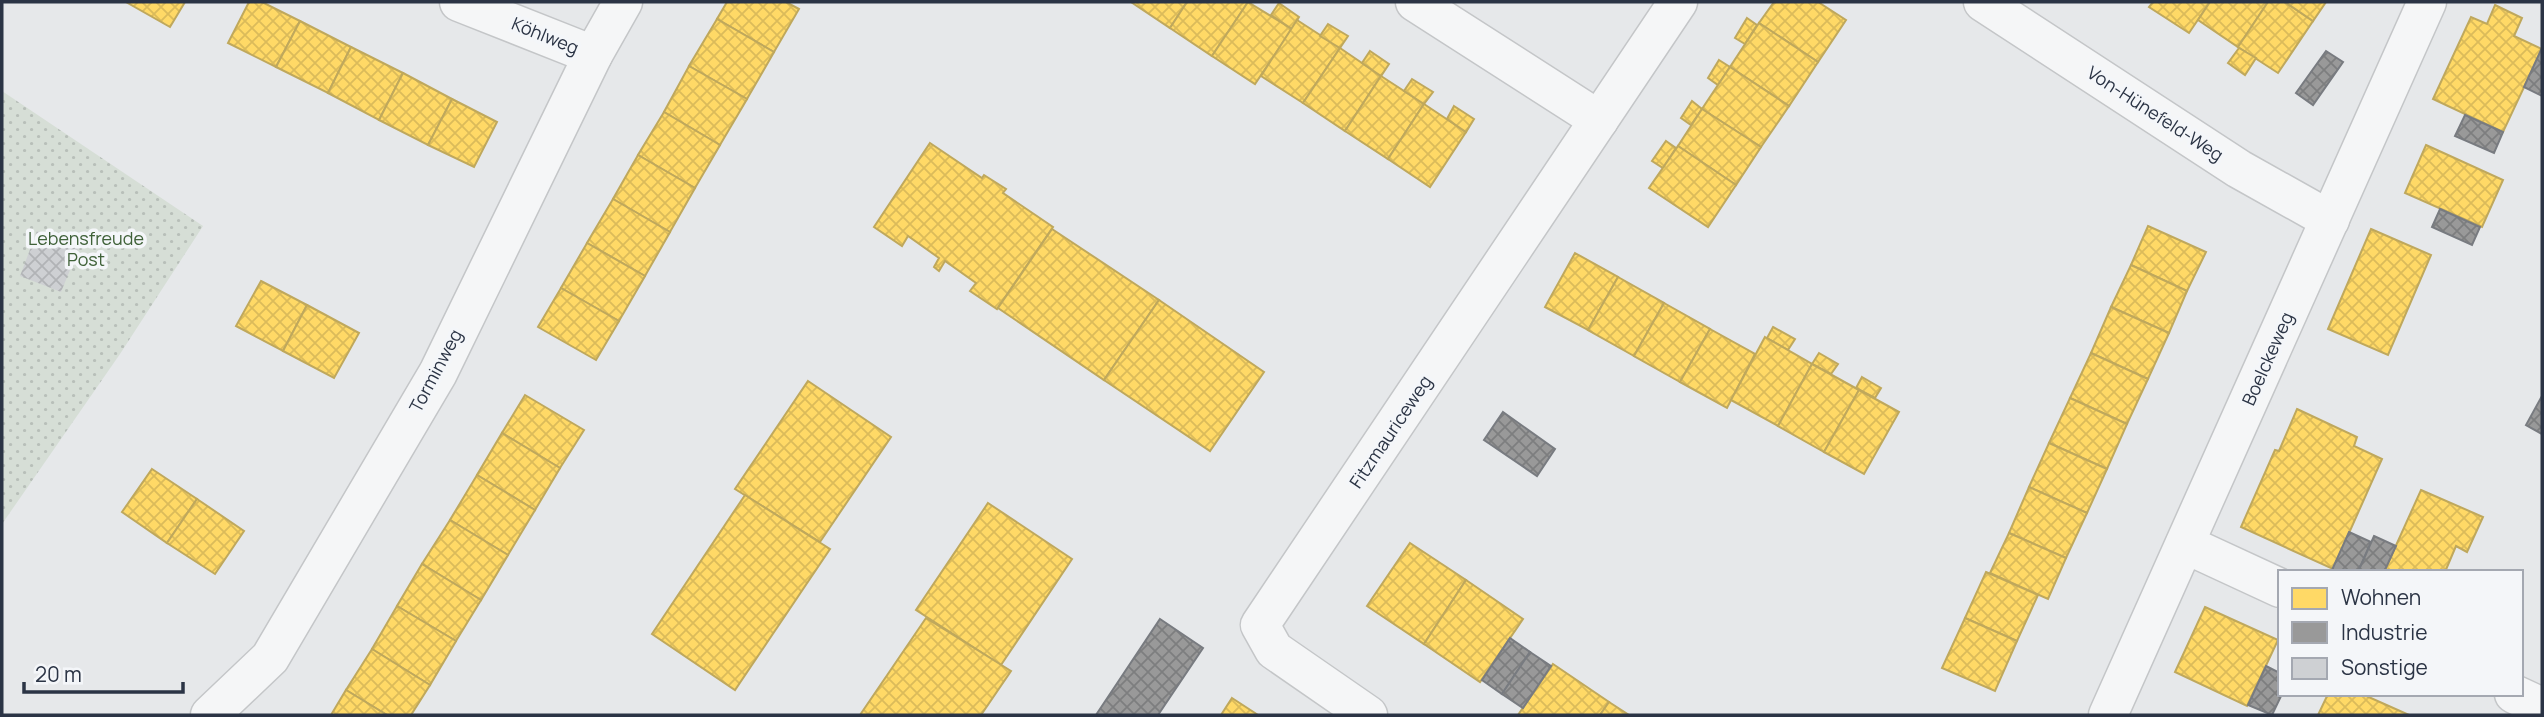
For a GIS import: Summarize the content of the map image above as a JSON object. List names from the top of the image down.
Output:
{
  "streets": {
    "street": [
      "Köhlweg",
      "Von-Hünefeld-Weg",
      "Boelckeweg",
      "Torminweg",
      "Fitzmauriceweg"
    ]
  },
  "crossings": [
    ["Köhlweg", "Torminweg"],
    ["Von-Hünefeld-Weg", "Boelckeweg"]
  ],
  "parks": ["Lebensfreude Post"],
  "legend": ["Wohnen", "Industrie", "Sonstige"],
  "scale_bar": "20 m"
}
